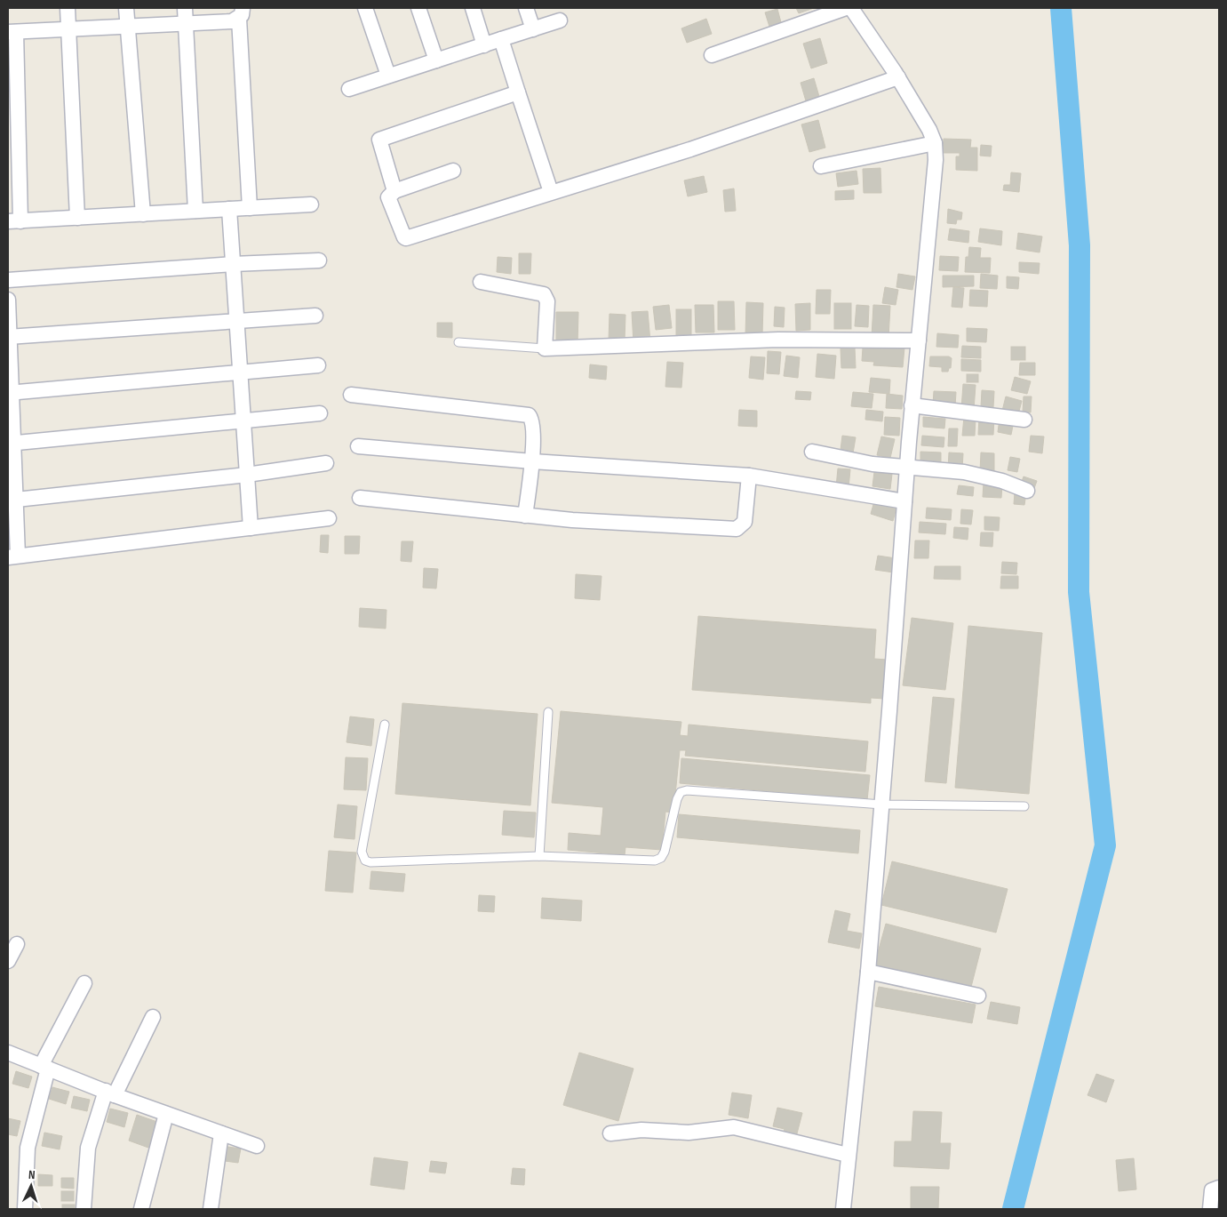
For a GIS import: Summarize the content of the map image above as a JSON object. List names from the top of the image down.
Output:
{
  "north": "top"
}
